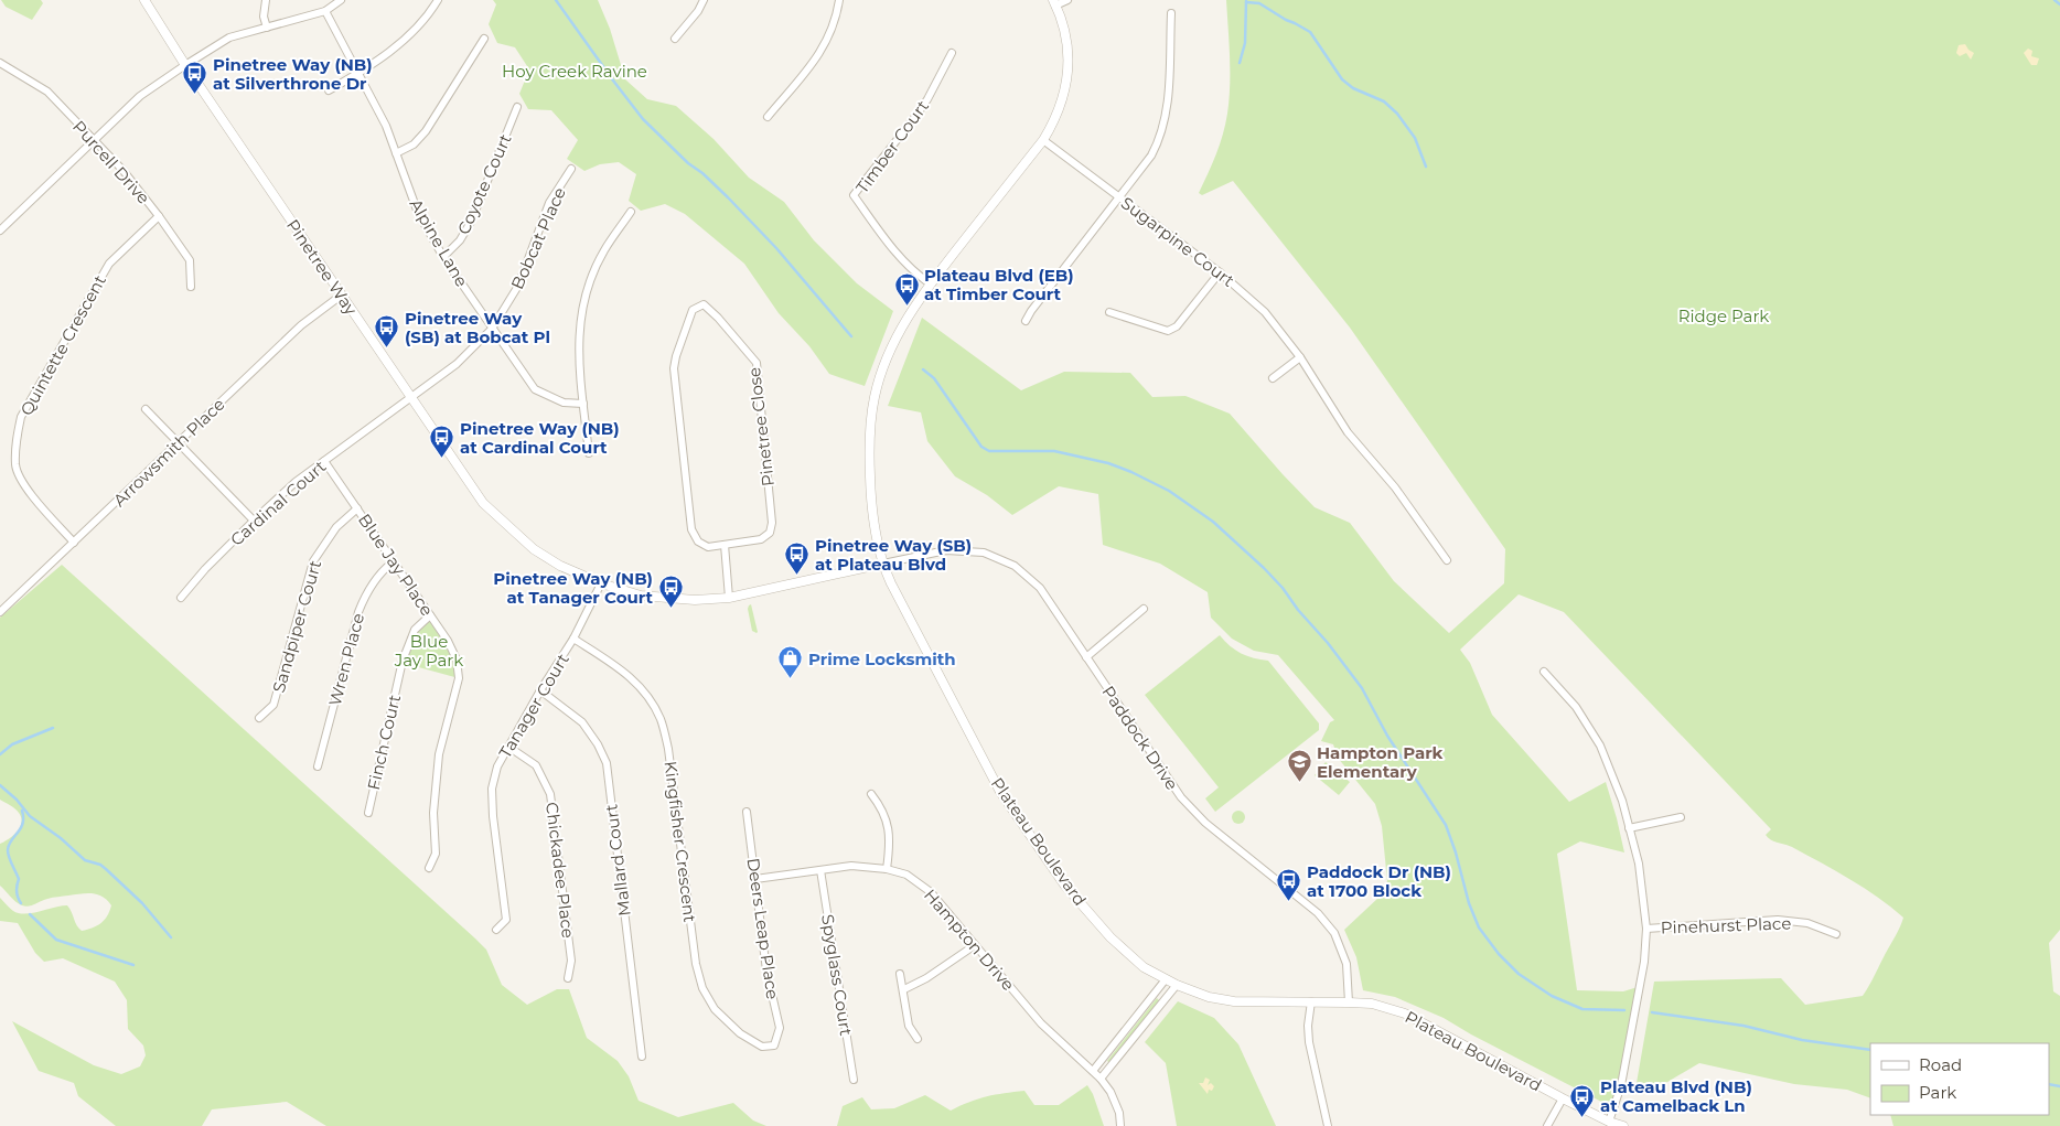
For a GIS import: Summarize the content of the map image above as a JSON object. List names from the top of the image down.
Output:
{
  "streets": {
    "street": [
      "Timber Court",
      "Purcell Drive",
      "Coyote Court",
      "Bobcat Place",
      "Sugarpine Court",
      "Alpine Lane",
      "Pinetree Way",
      "Quintette Crescent",
      "Pinetree Close",
      "Arrowsmith Place",
      "Cardinal Court",
      "Blue Jay Place",
      "Sandpiper Court",
      "Wren Place",
      "Tanager Court",
      "Paddock Drive",
      "Finch Court",
      "Kingfisher Crescent",
      "Plateau Boulevard",
      "Mallard Court",
      "Chickadee Place",
      "Pinehurst Place",
      "Deers Leap Place",
      "Hampton Drive",
      "Spyglass Court"
    ]
  },
  "crossings": [
    ["Timber Court", "Plateau Boulevard"],
    ["Purcell Drive", "Quintette Crescent"],
    ["Coyote Court", "Alpine Lane"],
    ["Bobcat Place", "Alpine Lane"],
    ["Bobcat Place", "Pinetree Way"],
    ["Bobcat Place", "Cardinal Court"],
    ["Sugarpine Court", "Plateau Boulevard"],
    ["Pinetree Way", "Arrowsmith Place"],
    ["Pinetree Way", "Cardinal Court"],
    ["Pinetree Way", "Tanager Court"],
    ["Pinetree Way", "Paddock Drive"],
    ["Pinetree Way", "Plateau Boulevard"],
    ["Quintette Crescent", "Arrowsmith Place"],
    ["Cardinal Court", "Blue Jay Place"],
    ["Blue Jay Place", "Sandpiper Court"],
    ["Blue Jay Place", "Wren Place"],
    ["Blue Jay Place", "Finch Court"],
    ["Tanager Court", "Kingfisher Crescent"],
    ["Tanager Court", "Mallard Court"],
    ["Tanager Court", "Chickadee Place"],
    ["Paddock Drive", "Plateau Boulevard"],
    ["Kingfisher Crescent", "Deers Leap Place"],
    ["Deers Leap Place", "Hampton Drive"],
    ["Hampton Drive", "Spyglass Court"]
  ],
  "parks": ["Hoy Creek Ravine", "Ridge Park", "Blue Jay Park"],
  "places": {
    "bus stop": [
      "Pinetree Way (NB) at Silverthrone Dr",
      "Plateau Blvd (EB) at Timber Court",
      "Pinetree Way (SB) at Bobcat Pl",
      "Pinetree Way (NB) at Cardinal Court",
      "Pinetree Way (SB) at Plateau Blvd",
      "Pinetree Way (NB) at Tanager Court",
      "Paddock Dr (NB) at 1700 Block",
      "Plateau Blvd (NB) at Camelback Ln"
    ],
    "shop": ["Prime Locksmith"],
    "school or university": ["Hampton Park Elementary"]
  },
  "legend": ["Road", "Park"]
}
